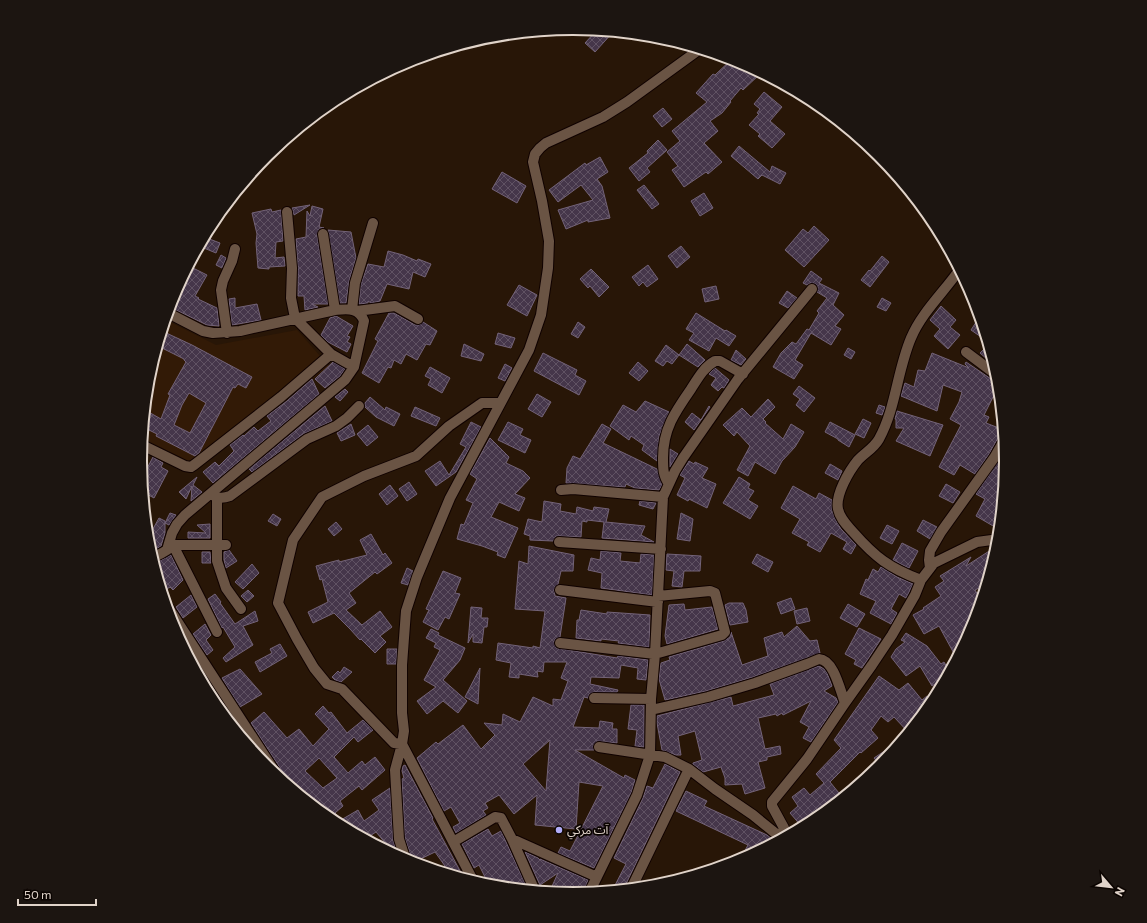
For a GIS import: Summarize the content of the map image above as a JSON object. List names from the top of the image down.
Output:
{
  "places": ["آت مركي"],
  "scale_bar": "50 m",
  "north": "bottom right"
}
